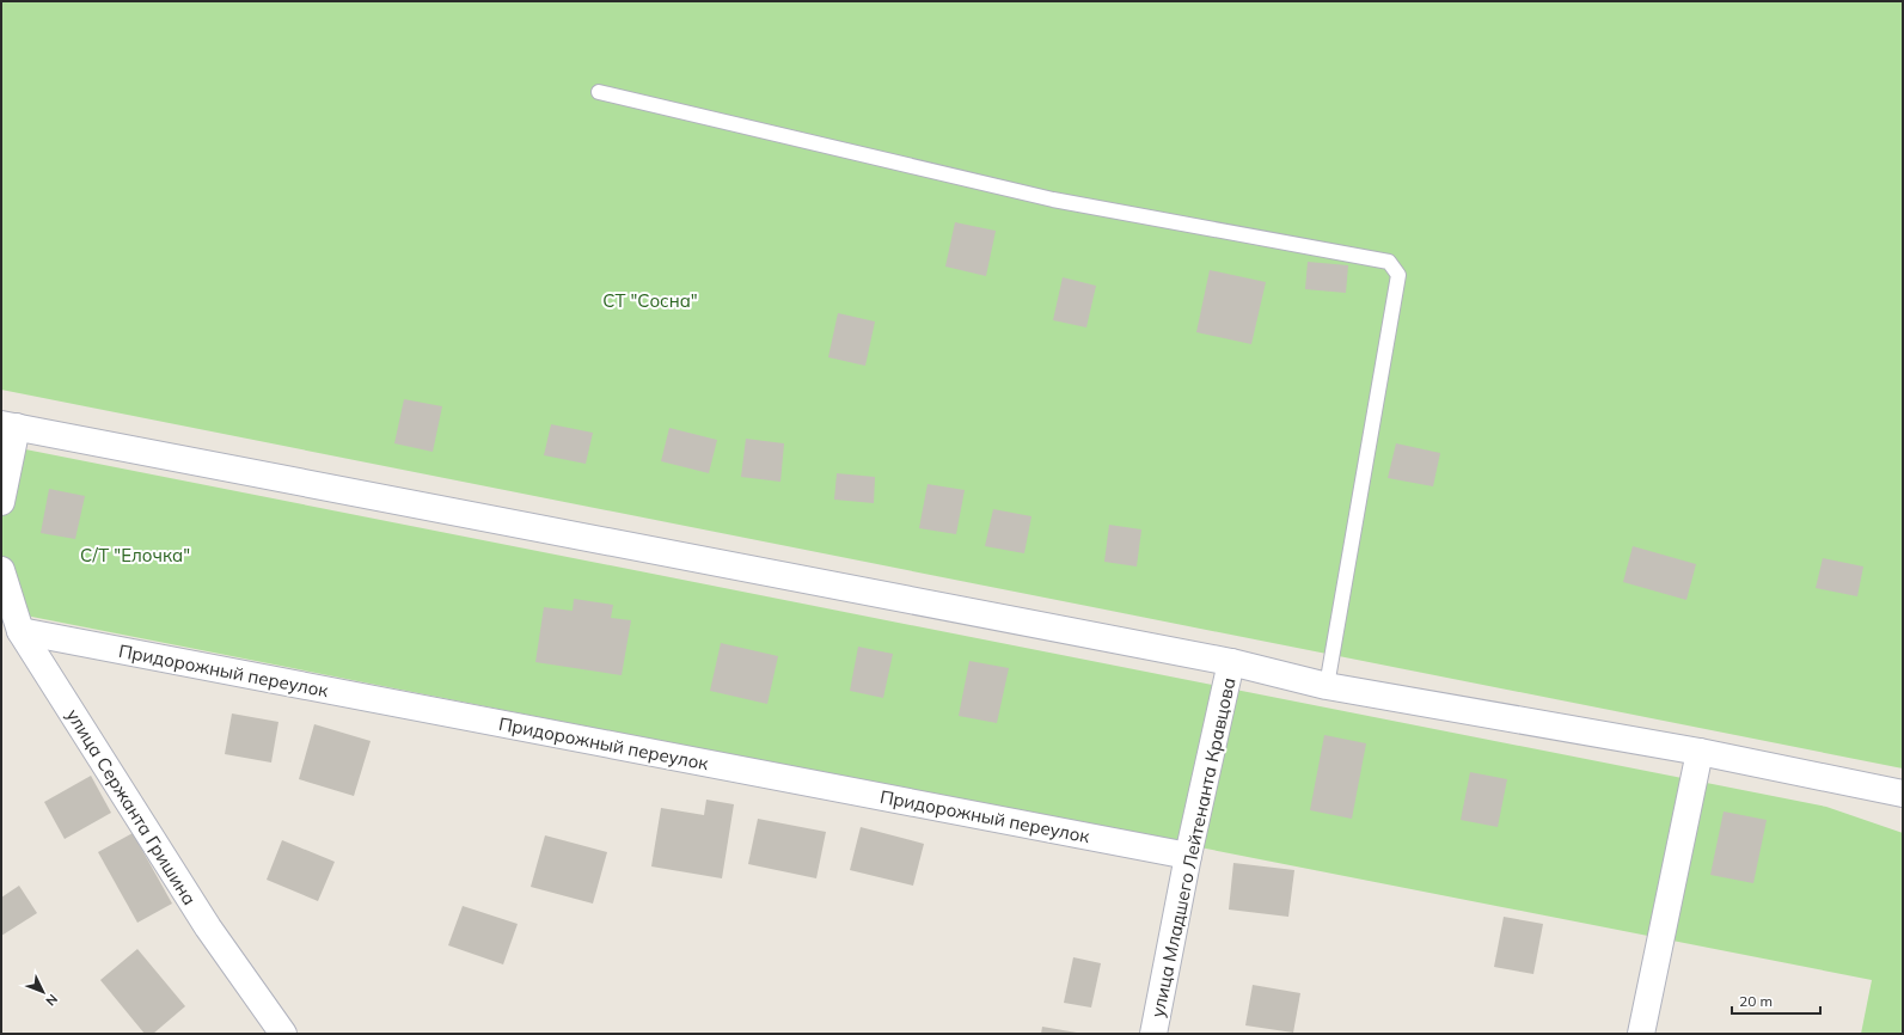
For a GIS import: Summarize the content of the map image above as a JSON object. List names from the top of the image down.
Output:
{
  "streets": {
    "street": ["Придорожный переулок", "улица Сержанта Гришина", "улица Младшего Лейтенанта Кравцова"]
  },
  "crossings": [
    ["Придорожный переулок", "улица Сержанта Гришина"],
    ["Придорожный переулок", "улица Младшего Лейтенанта Кравцова"]
  ],
  "parks": ["СТ \"Сосна\"", "С/Т \"Елочка\""],
  "scale_bar": "20 m",
  "north": "bottom right"
}
